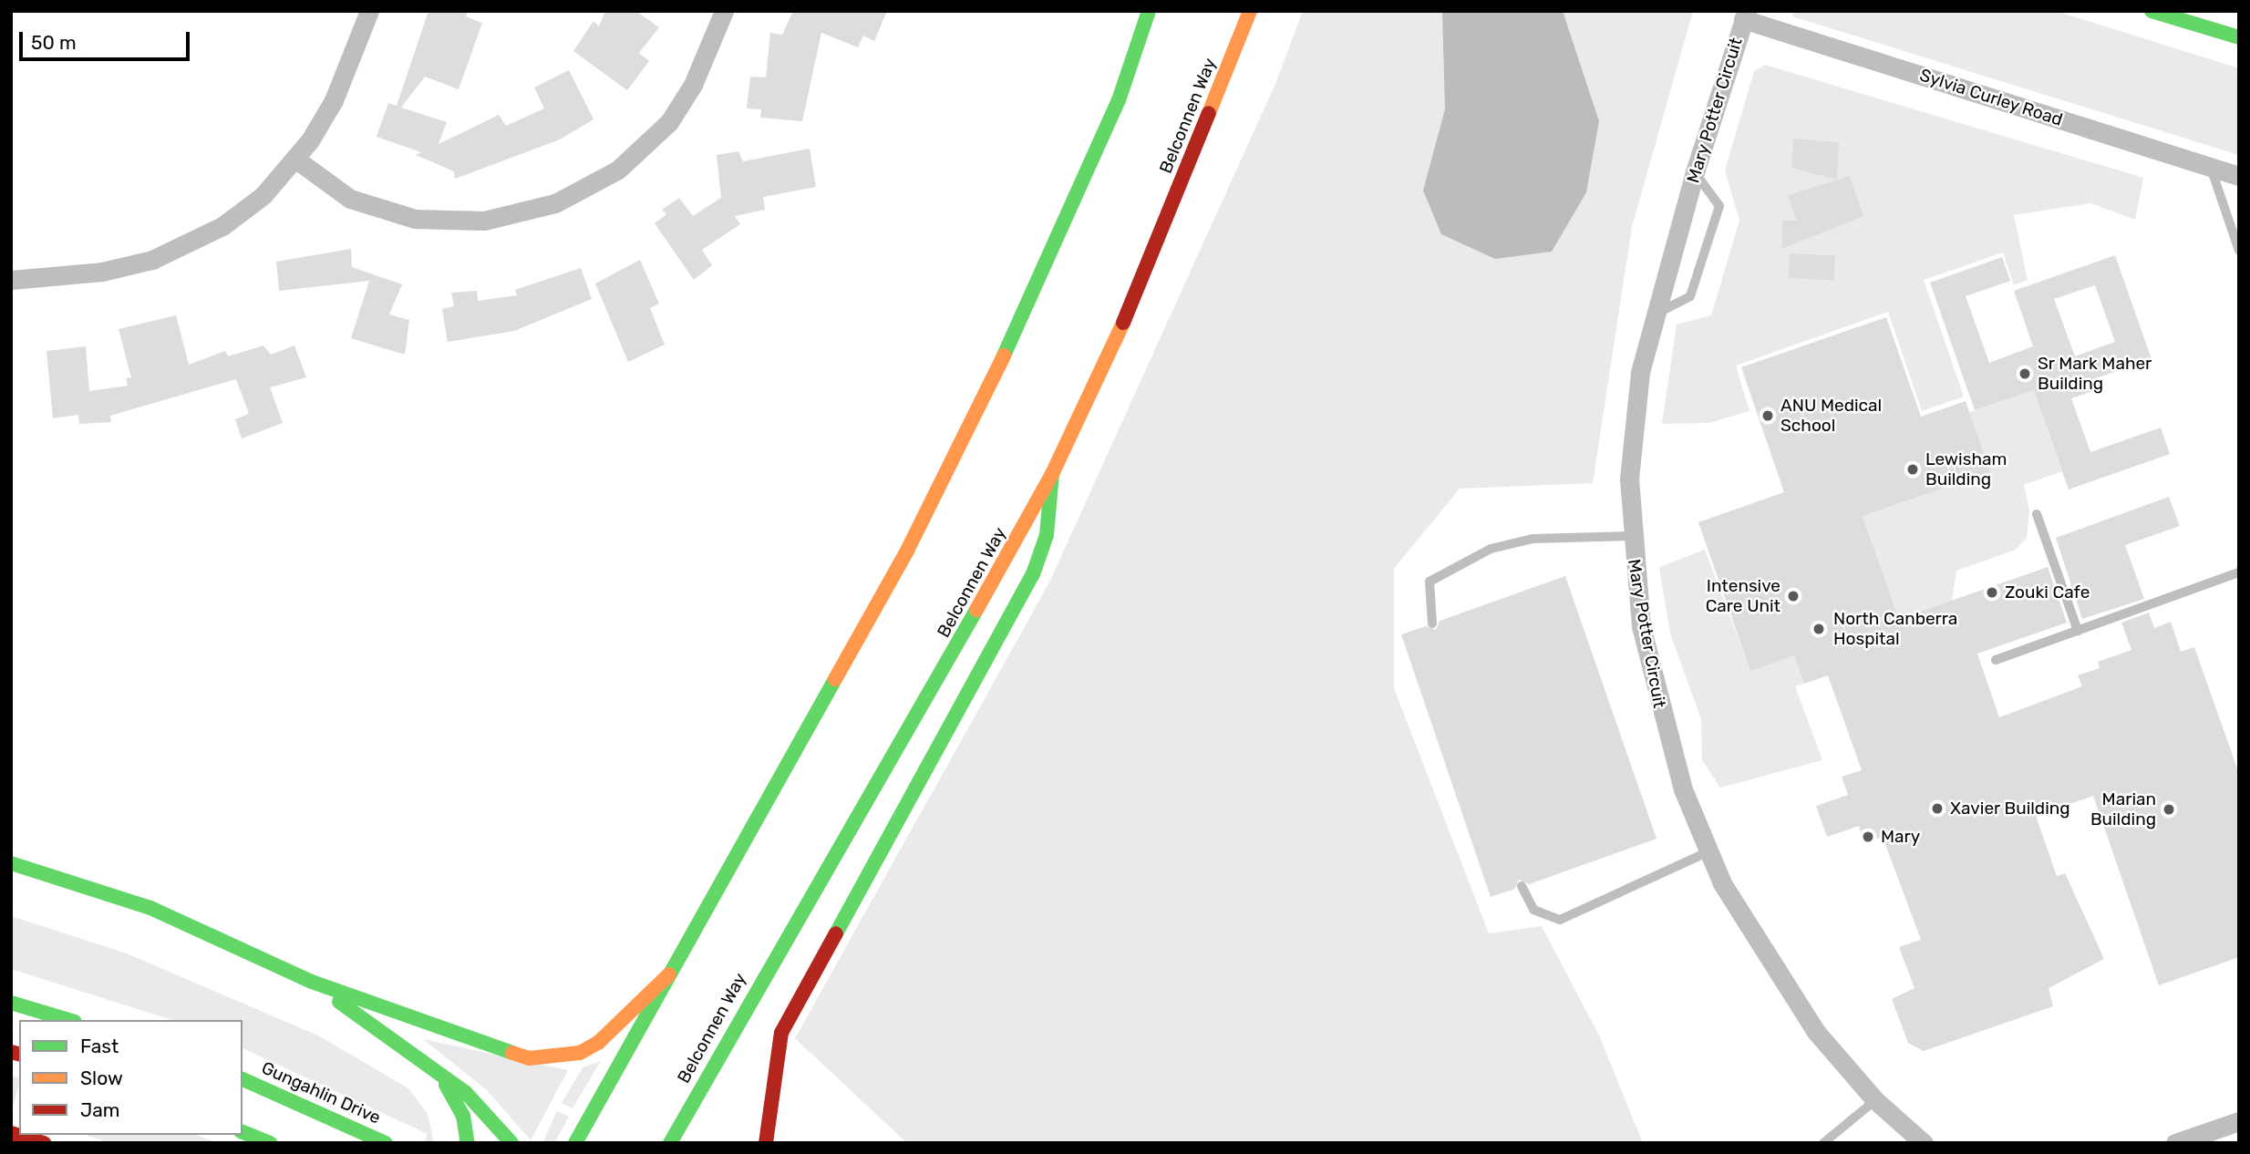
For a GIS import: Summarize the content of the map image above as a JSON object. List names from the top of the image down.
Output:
{
  "streets": {
    "main road": ["Belconnen Way", "Gungahlin Drive"],
    "street": ["Sylvia Curley Road", "Mary Potter Circuit"]
  },
  "crossings": [
    ["Sylvia Curley Road", "Mary Potter Circuit"]
  ],
  "places": [
    "Sr Mark Maher Building",
    "ANU Medical School",
    "Lewisham Building",
    "Zouki Cafe",
    "Intensive Care Unit",
    "North Canberra Hospital",
    "Xavier Building",
    "Marian Building",
    "Mary"
  ],
  "legend": ["Fast", "Slow", "Jam"],
  "scale_bar": "50 m"
}
